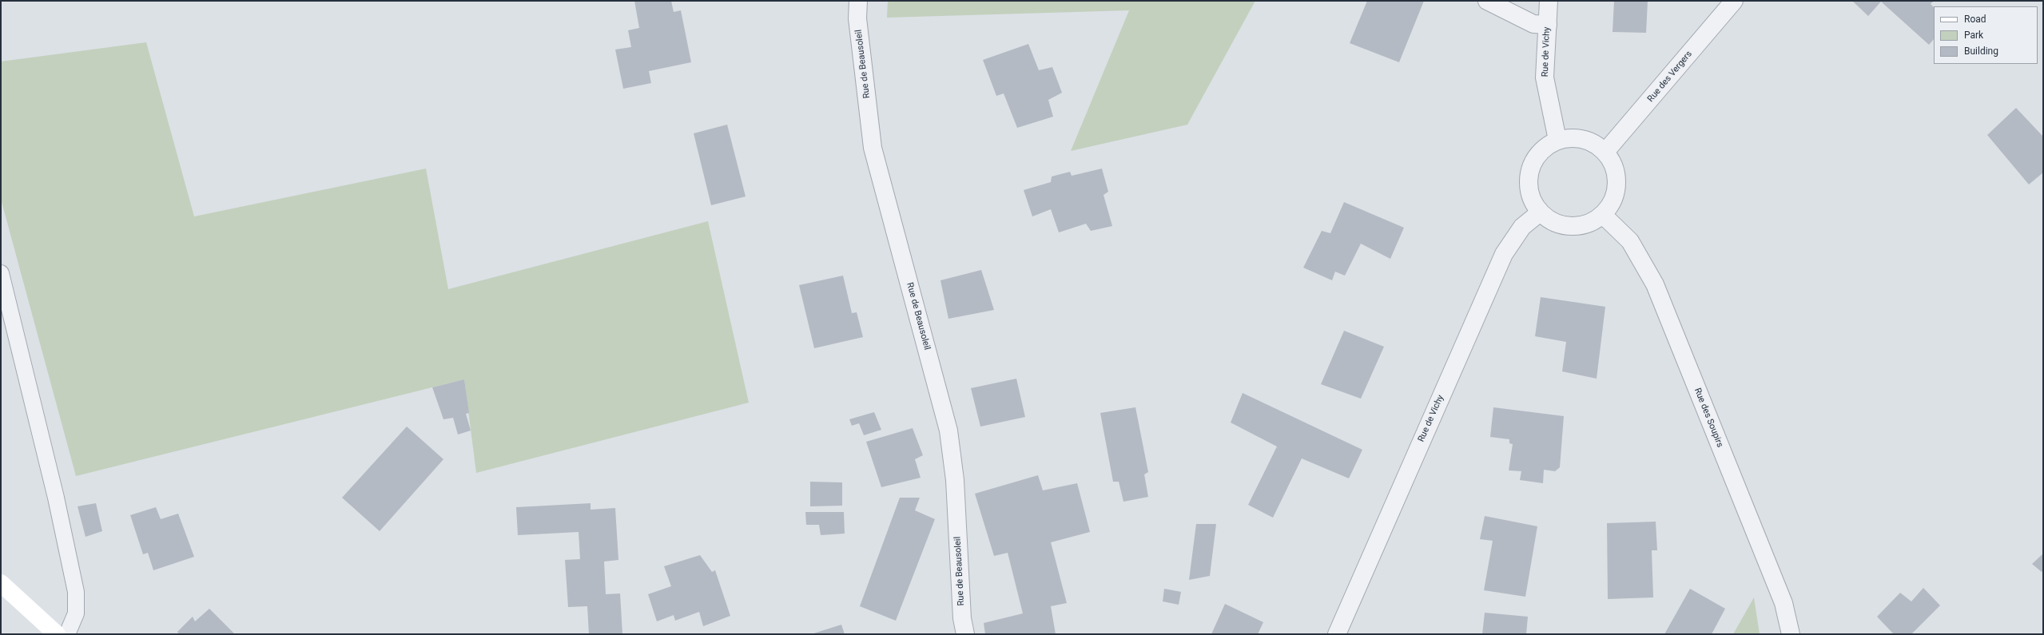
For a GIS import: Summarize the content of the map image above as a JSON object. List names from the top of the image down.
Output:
{
  "streets": {
    "street": [
      "Rue de Vichy",
      "Rue de Beausoleil",
      "Rue des Vergers",
      "Rue des Soupirs"
    ]
  },
  "crossings": [
    ["Rue de Vichy", "Rue des Vergers"],
    ["Rue de Vichy", "Rue des Soupirs"],
    ["Rue des Vergers", "Rue des Soupirs"]
  ],
  "legend": ["Road", "Park", "Building"]
}
